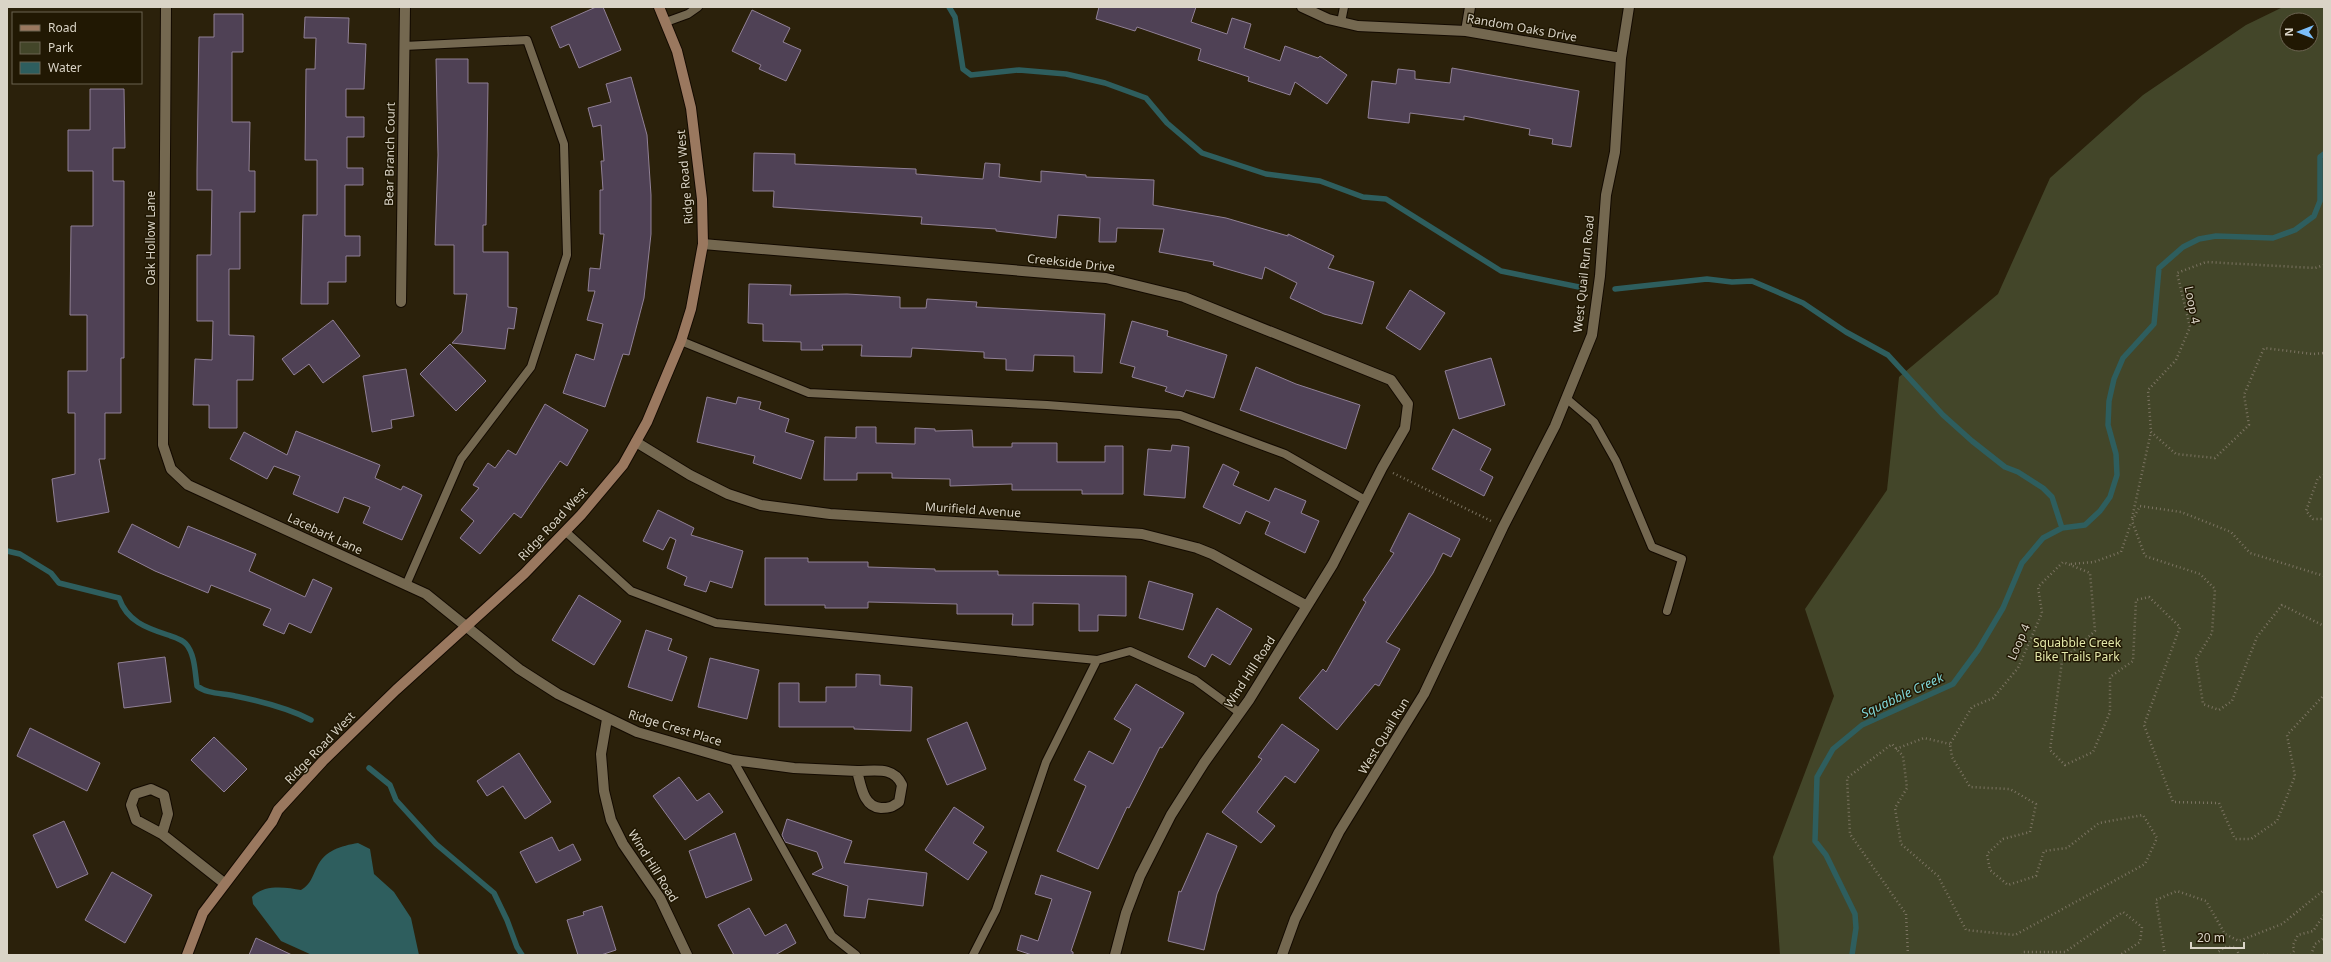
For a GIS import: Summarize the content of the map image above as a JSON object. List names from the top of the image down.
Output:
{
  "streets": {
    "street": [
      "Random Oaks Drive",
      "Bear Branch Court",
      "Ridge Road West",
      "Oak Hollow Lane",
      "Creekside Drive",
      "West Quail Run Road",
      "Murifield Avenue",
      "Lacebark Lane",
      "Wind Hill Road",
      "Ridge Crest Place",
      "West Quail Run"
    ],
    "path": ["Loop 4"]
  },
  "crossings": [
    ["Random Oaks Drive", "West Quail Run Road"],
    ["Ridge Road West", "Creekside Drive"],
    ["Ridge Road West", "Murifield Avenue"],
    ["Ridge Road West", "Lacebark Lane"],
    ["Ridge Road West", "Ridge Crest Place"],
    ["Oak Hollow Lane", "Lacebark Lane"],
    ["Creekside Drive", "Wind Hill Road"],
    ["West Quail Run Road", "West Quail Run"],
    ["Murifield Avenue", "Wind Hill Road"],
    ["Lacebark Lane", "Ridge Crest Place"],
    ["Wind Hill Road", "Ridge Crest Place"]
  ],
  "water": ["Squabble Creek"],
  "parks": ["Squabble Creek Bike Trails Park"],
  "legend": ["Road", "Park", "Water"],
  "scale_bar": "20 m",
  "north": "left"
}
